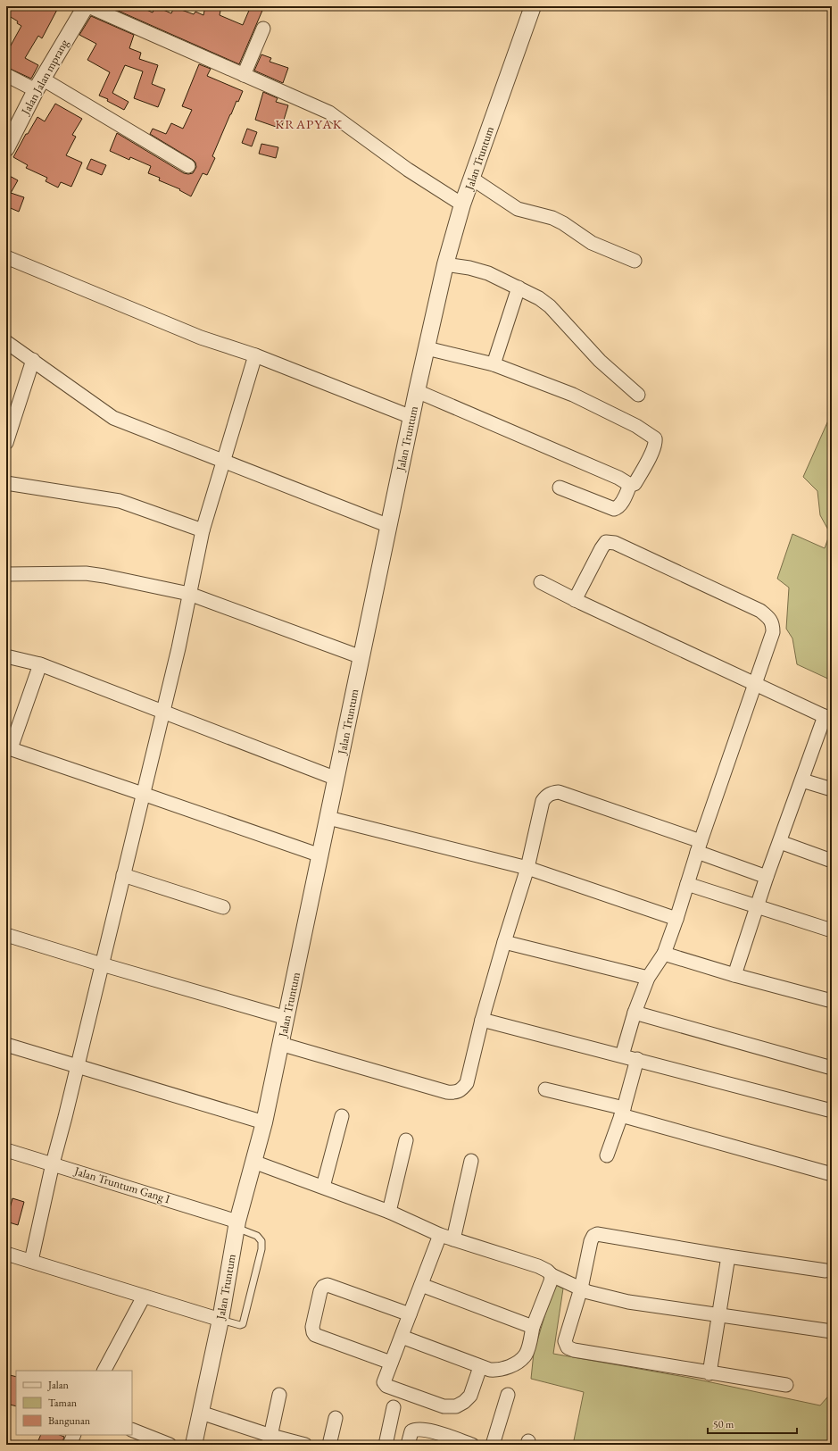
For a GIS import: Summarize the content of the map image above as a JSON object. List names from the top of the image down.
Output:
{
  "streets": {
    "street": ["Jalan Jalan mprang", "Jalan Truntum", "Jalan Truntum Gang I"]
  },
  "crossings": [
    ["Jalan Truntum", "Jalan Truntum Gang I"]
  ],
  "districts": ["KRAPYAK"],
  "legend": ["Jalan", "Taman", "Bangunan"],
  "scale_bar": "50 m"
}
